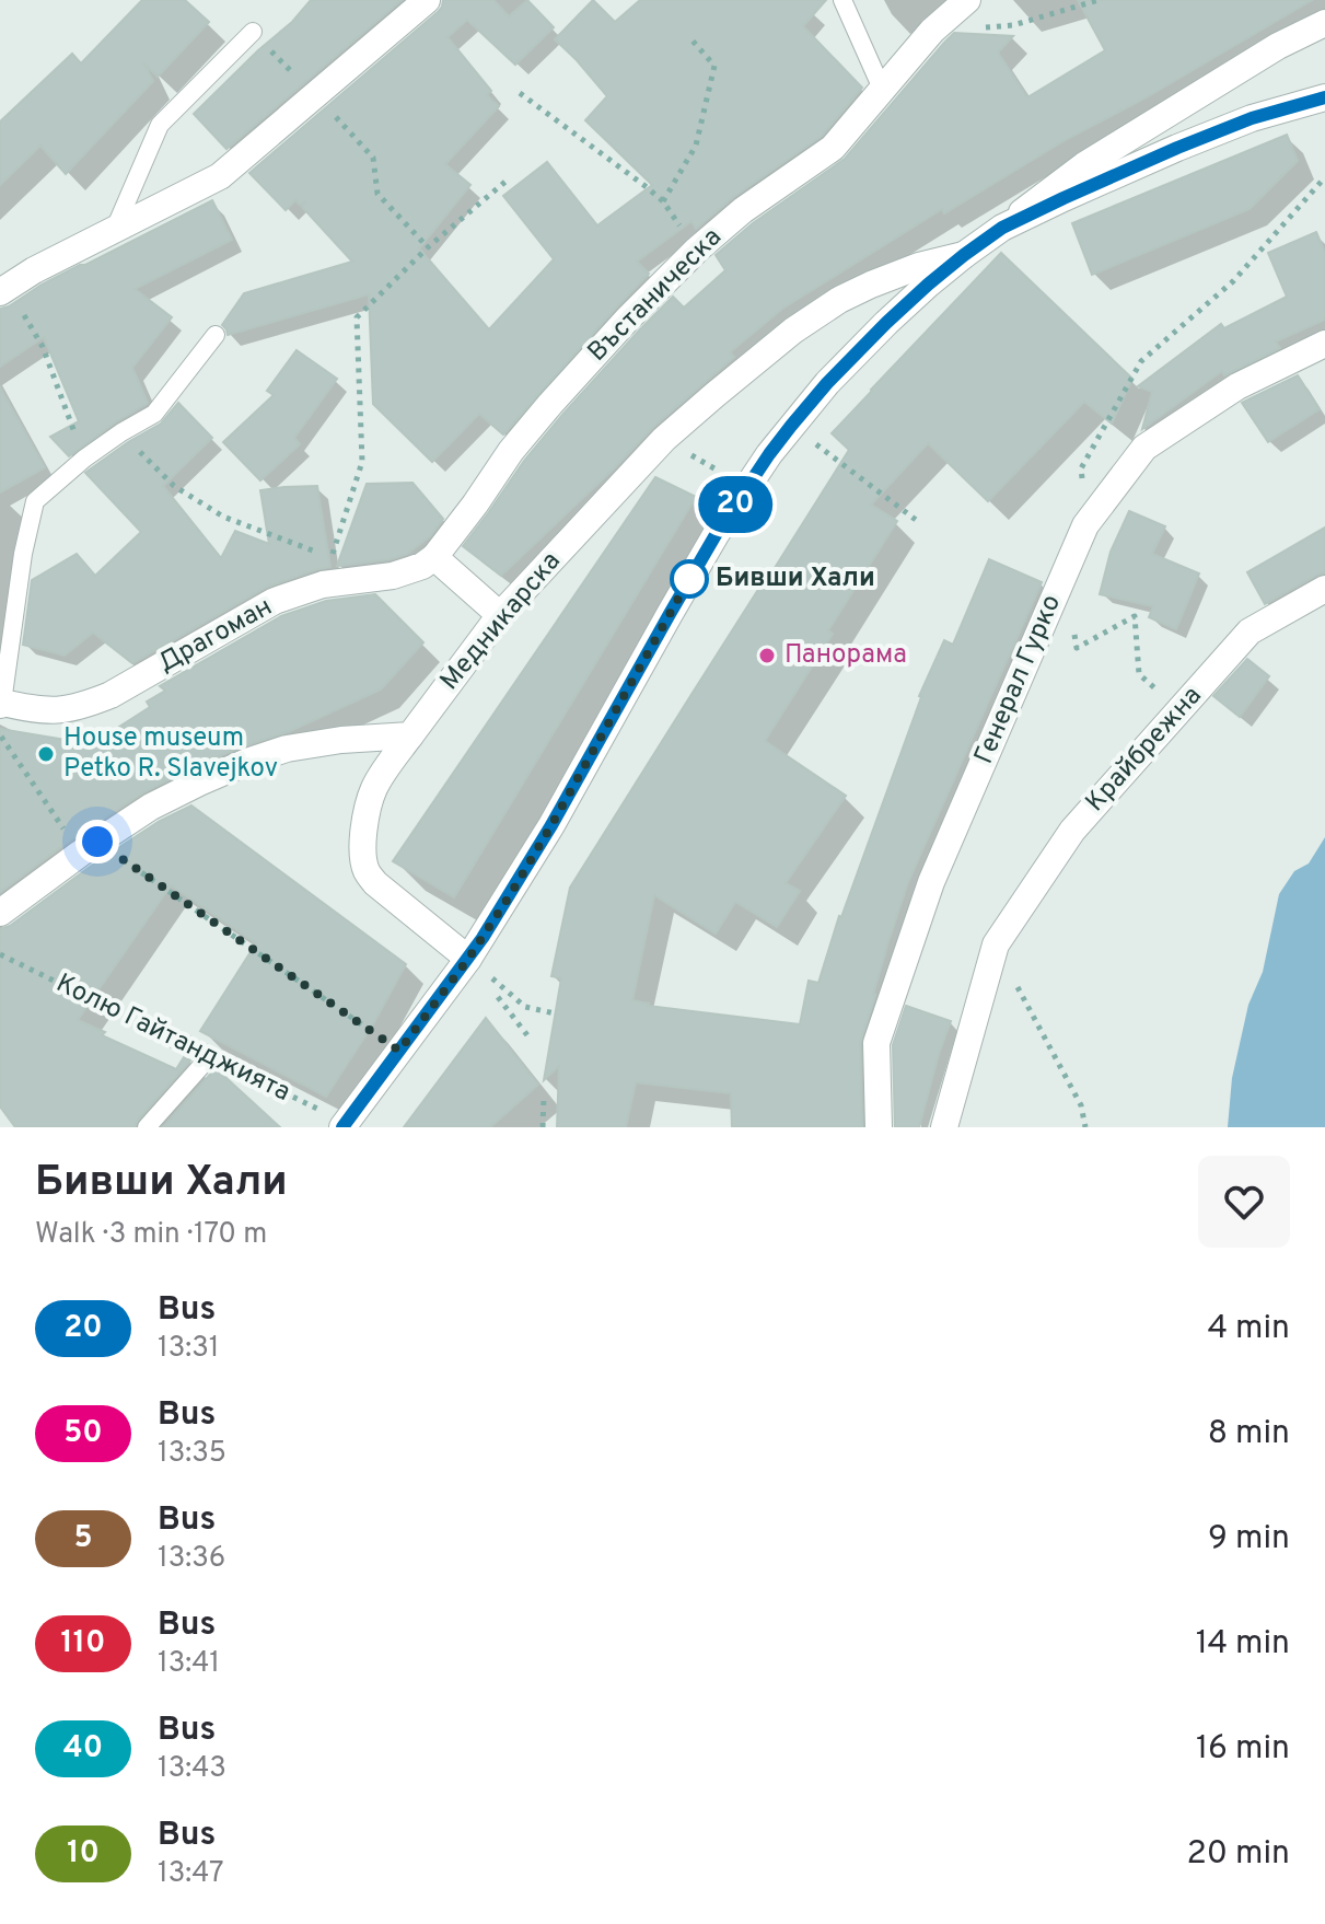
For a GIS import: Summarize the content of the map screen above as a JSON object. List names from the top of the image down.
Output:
{
  "streets": {
    "street": [
      "Въстаническа",
      "Медникарска",
      "Драгоман",
      "Генерал Гурко",
      "Крайбрежна"
    ],
    "lane": ["Колю Гайтанджията"]
  },
  "crossings": [
    ["Въстаническа", "Драгоман"]
  ],
  "places": ["Бивши Хали", "Панорама", "House museum Petko R. Slavejkov"],
  "lines": ["bus line 20"],
  "page": {
    "on_map": "20",
    "heading": ["Бивши Хали", "Walk · 3 min · 170 m"],
    "list": [
      {
        "mark": "20",
        "name": "Bus",
        "note": "13:31",
        "value": "4 min"
      },
      {
        "mark": "50",
        "name": "Bus",
        "note": "13:35",
        "value": "8 min"
      },
      {
        "mark": "5",
        "name": "Bus",
        "note": "13:36",
        "value": "9 min"
      },
      {
        "mark": "110",
        "name": "Bus",
        "note": "13:41",
        "value": "14 min"
      },
      {
        "mark": "40",
        "name": "Bus",
        "note": "13:43",
        "value": "16 min"
      },
      {
        "mark": "10",
        "name": "Bus",
        "note": "13:47",
        "value": "20 min"
      }
    ]
  }
}
